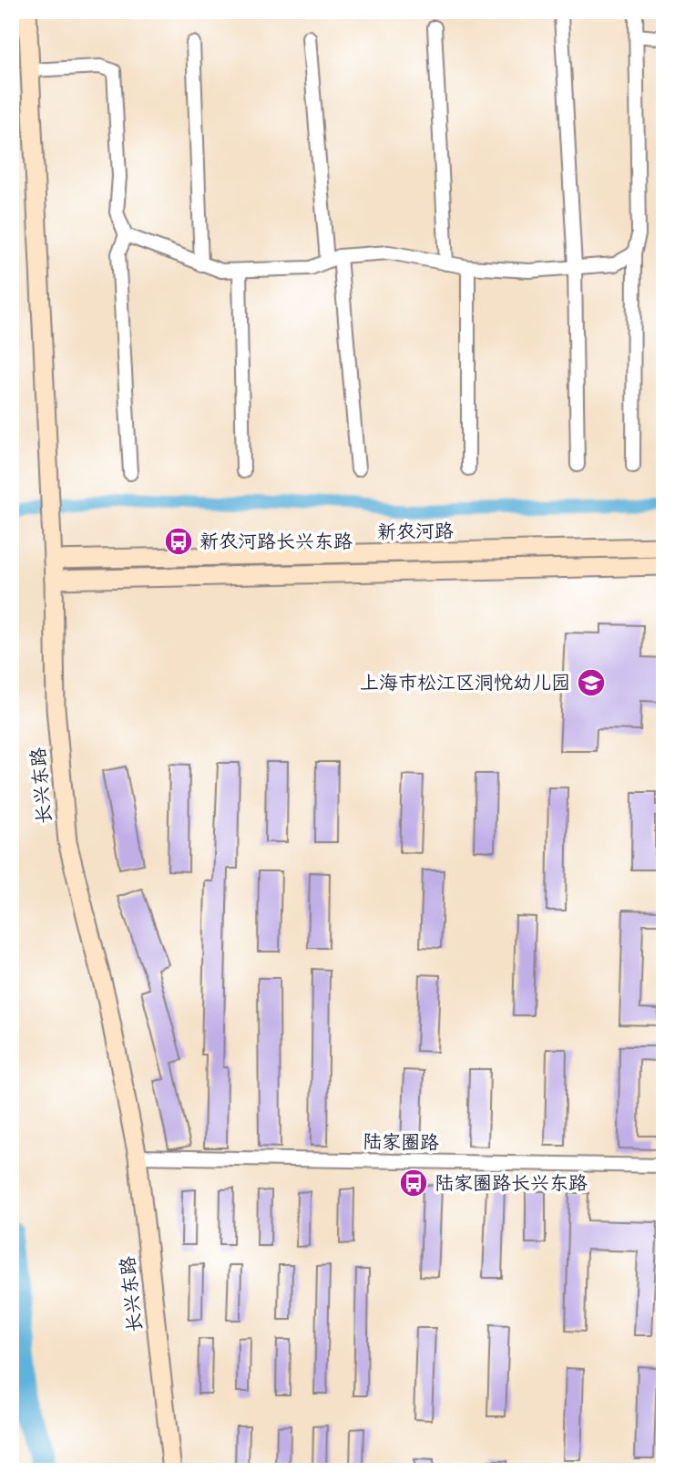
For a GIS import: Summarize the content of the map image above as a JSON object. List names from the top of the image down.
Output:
{
  "streets": {
    "main road": ["新农河路", "长兴东路"],
    "street": ["陆家圈路"]
  },
  "crossings": [
    ["新农河路", "长兴东路"],
    ["长兴东路", "陆家圈路"]
  ],
  "places": {
    "bus stop": ["新农河路长兴东路", "陆家圈路长兴东路"],
    "school or university": ["上海市松江区洞悦幼儿园"]
  }
}
